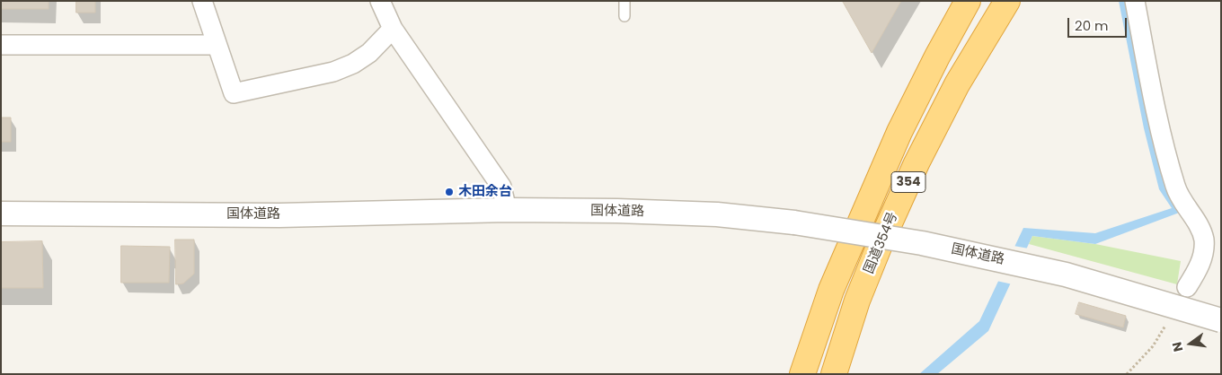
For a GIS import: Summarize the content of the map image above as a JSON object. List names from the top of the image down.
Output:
{
  "streets": {
    "highway": ["354", "国道354号"],
    "street": ["国体道路"]
  },
  "places": ["木田余台"],
  "scale_bar": "20 m",
  "north": "left"
}
